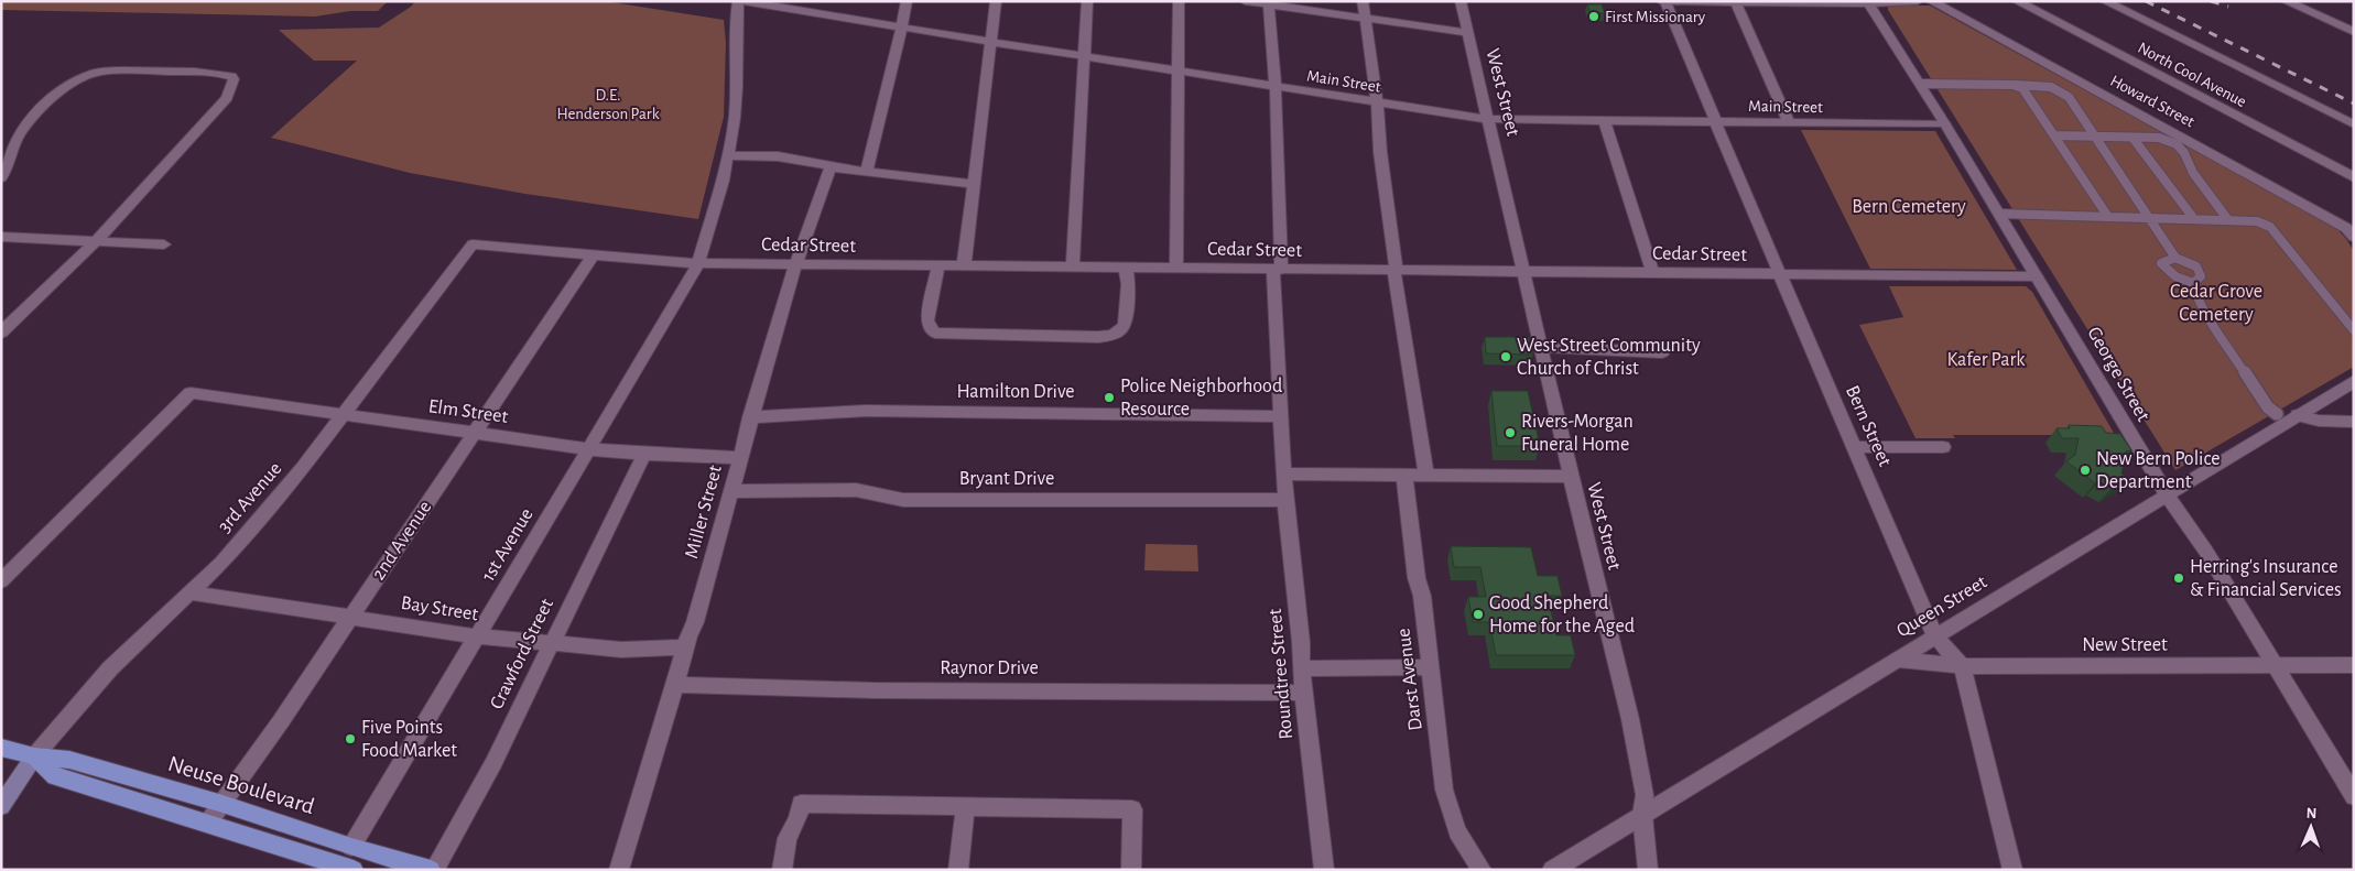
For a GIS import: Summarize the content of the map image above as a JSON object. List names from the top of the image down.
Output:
{
  "streets": {
    "main road": ["Neuse Boulevard"],
    "street": [
      "North Cool Avenue",
      "Main Street",
      "West Street",
      "Howard Street",
      "Cedar Street",
      "George Street",
      "Hamilton Drive",
      "Elm Street",
      "Bern Street",
      "Bryant Drive",
      "3rd Avenue",
      "Miller Street",
      "2nd Avenue",
      "1st Avenue",
      "Queen Street",
      "Bay Street",
      "New Street",
      "Crawford Street",
      "Raynor Drive",
      "Roundtree Street",
      "Darst Avenue"
    ]
  },
  "crossings": [
    ["Main Street", "West Street"],
    ["Main Street", "George Street"],
    ["Main Street", "Bern Street"],
    ["Main Street", "Roundtree Street"],
    ["West Street", "Cedar Street"],
    ["West Street", "Queen Street"],
    ["Cedar Street", "George Street"],
    ["Cedar Street", "Bern Street"],
    ["Cedar Street", "3rd Avenue"],
    ["Cedar Street", "Miller Street"],
    ["Cedar Street", "2nd Avenue"],
    ["Cedar Street", "1st Avenue"],
    ["Cedar Street", "Roundtree Street"],
    ["George Street", "Queen Street"],
    ["George Street", "New Street"],
    ["Hamilton Drive", "Miller Street"],
    ["Hamilton Drive", "Roundtree Street"],
    ["Elm Street", "3rd Avenue"],
    ["Elm Street", "Miller Street"],
    ["Elm Street", "2nd Avenue"],
    ["Elm Street", "1st Avenue"],
    ["Elm Street", "Crawford Street"],
    ["Bern Street", "Queen Street"],
    ["Bern Street", "New Street"],
    ["Bryant Drive", "Miller Street"],
    ["Bryant Drive", "Roundtree Street"],
    ["3rd Avenue", "Bay Street"],
    ["3rd Avenue", "Neuse Boulevard"],
    ["Miller Street", "Bay Street"],
    ["Miller Street", "Raynor Drive"],
    ["2nd Avenue", "Bay Street"],
    ["2nd Avenue", "Neuse Boulevard"],
    ["1st Avenue", "Bay Street"],
    ["1st Avenue", "Neuse Boulevard"],
    ["Queen Street", "New Street"],
    ["Bay Street", "Crawford Street"],
    ["Crawford Street", "Neuse Boulevard"],
    ["Raynor Drive", "Roundtree Street"]
  ],
  "parks": [
    "D.E. Henderson Park",
    "Bern Cemetery",
    "Cedar Grove Cemetery",
    "Kafer Park"
  ],
  "places": [
    "First Missionary",
    "West Street Community Church of Christ",
    "Police Neighborhood Resource",
    "Rivers-Morgan Funeral Home",
    "New Bern Police Department",
    "Herring's Insurance & Financial Services",
    "Good Shepherd Home for the Aged",
    "Five Points Food Market"
  ],
  "north": "top"
}
